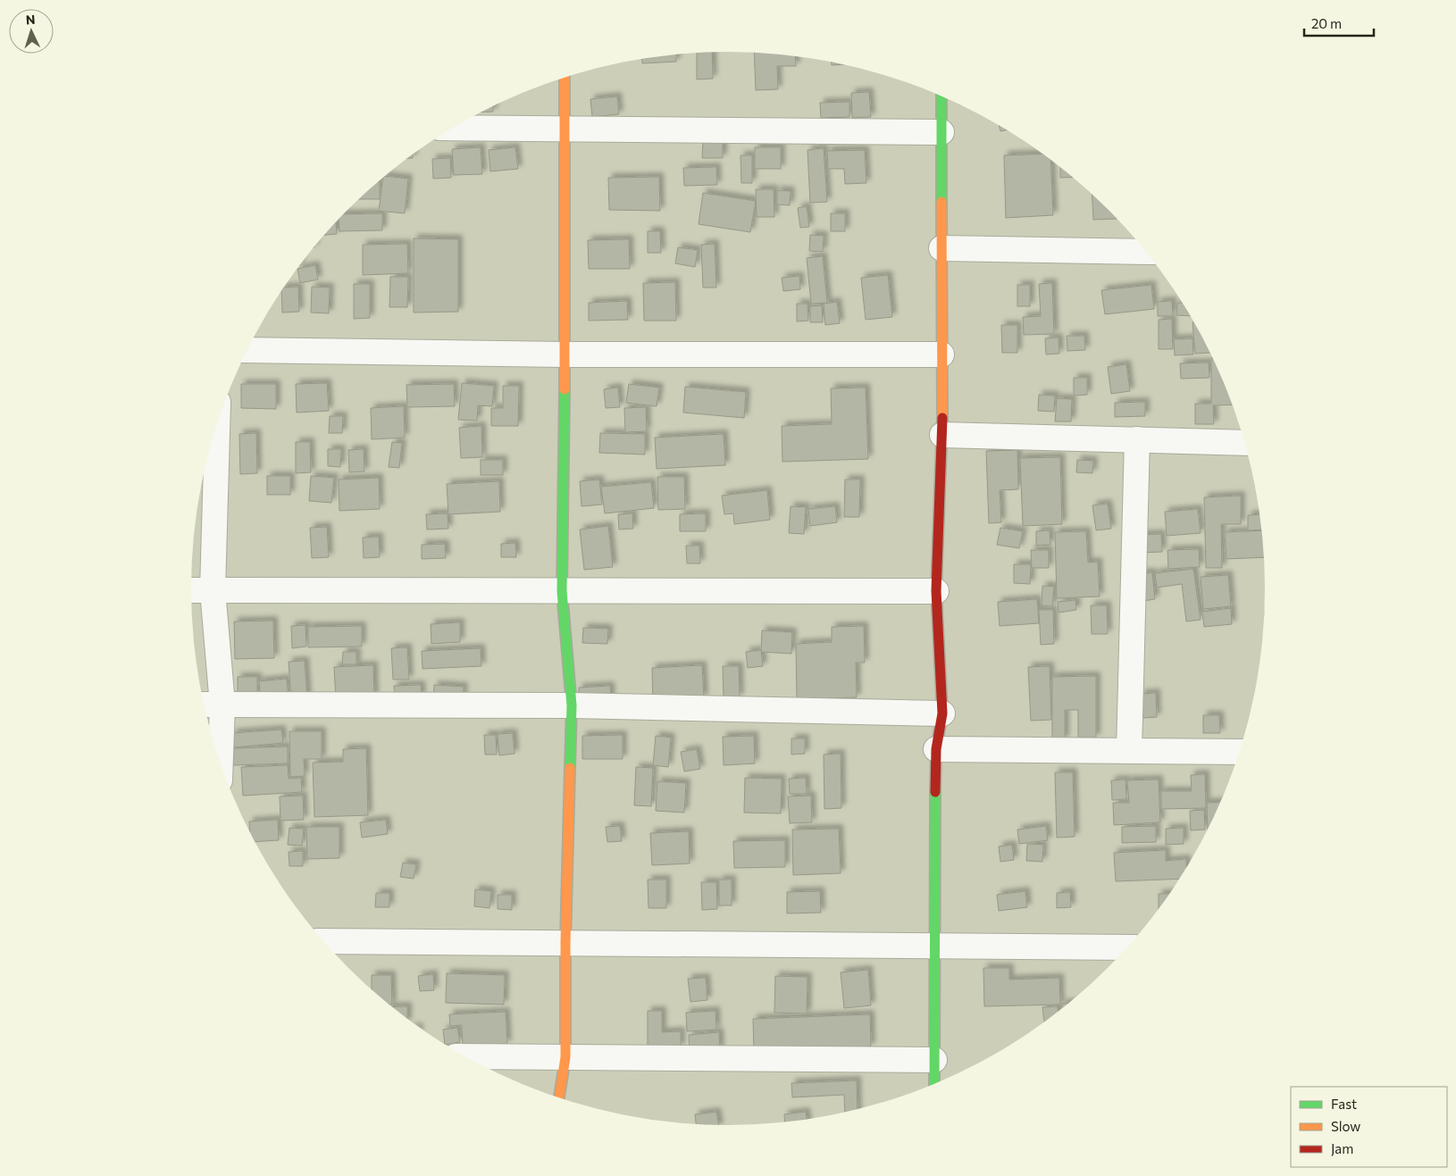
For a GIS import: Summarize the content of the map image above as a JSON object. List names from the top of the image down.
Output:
{
  "legend": ["Fast", "Slow", "Jam"],
  "scale_bar": "20 m",
  "north": "top"
}
